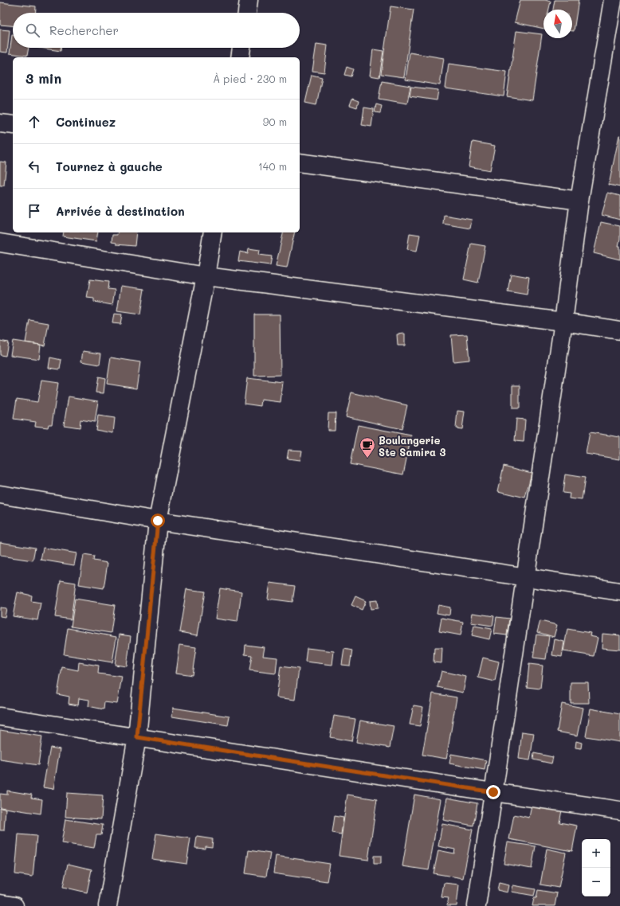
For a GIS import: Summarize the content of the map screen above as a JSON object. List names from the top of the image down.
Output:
{
  "places": {
    "cafe": ["Boulangerie Ste Samira 3"]
  },
  "north": "top",
  "page": {
    "search": "Rechercher",
    "heading": ["3 min", "À pied · 230 m"],
    "list": [
      ["Continuez", "90 m"],
      ["Tournez à gauche", "140 m"],
      "Arrivée à destination"
    ],
    "map_buttons": ["+", "−"]
  }
}
